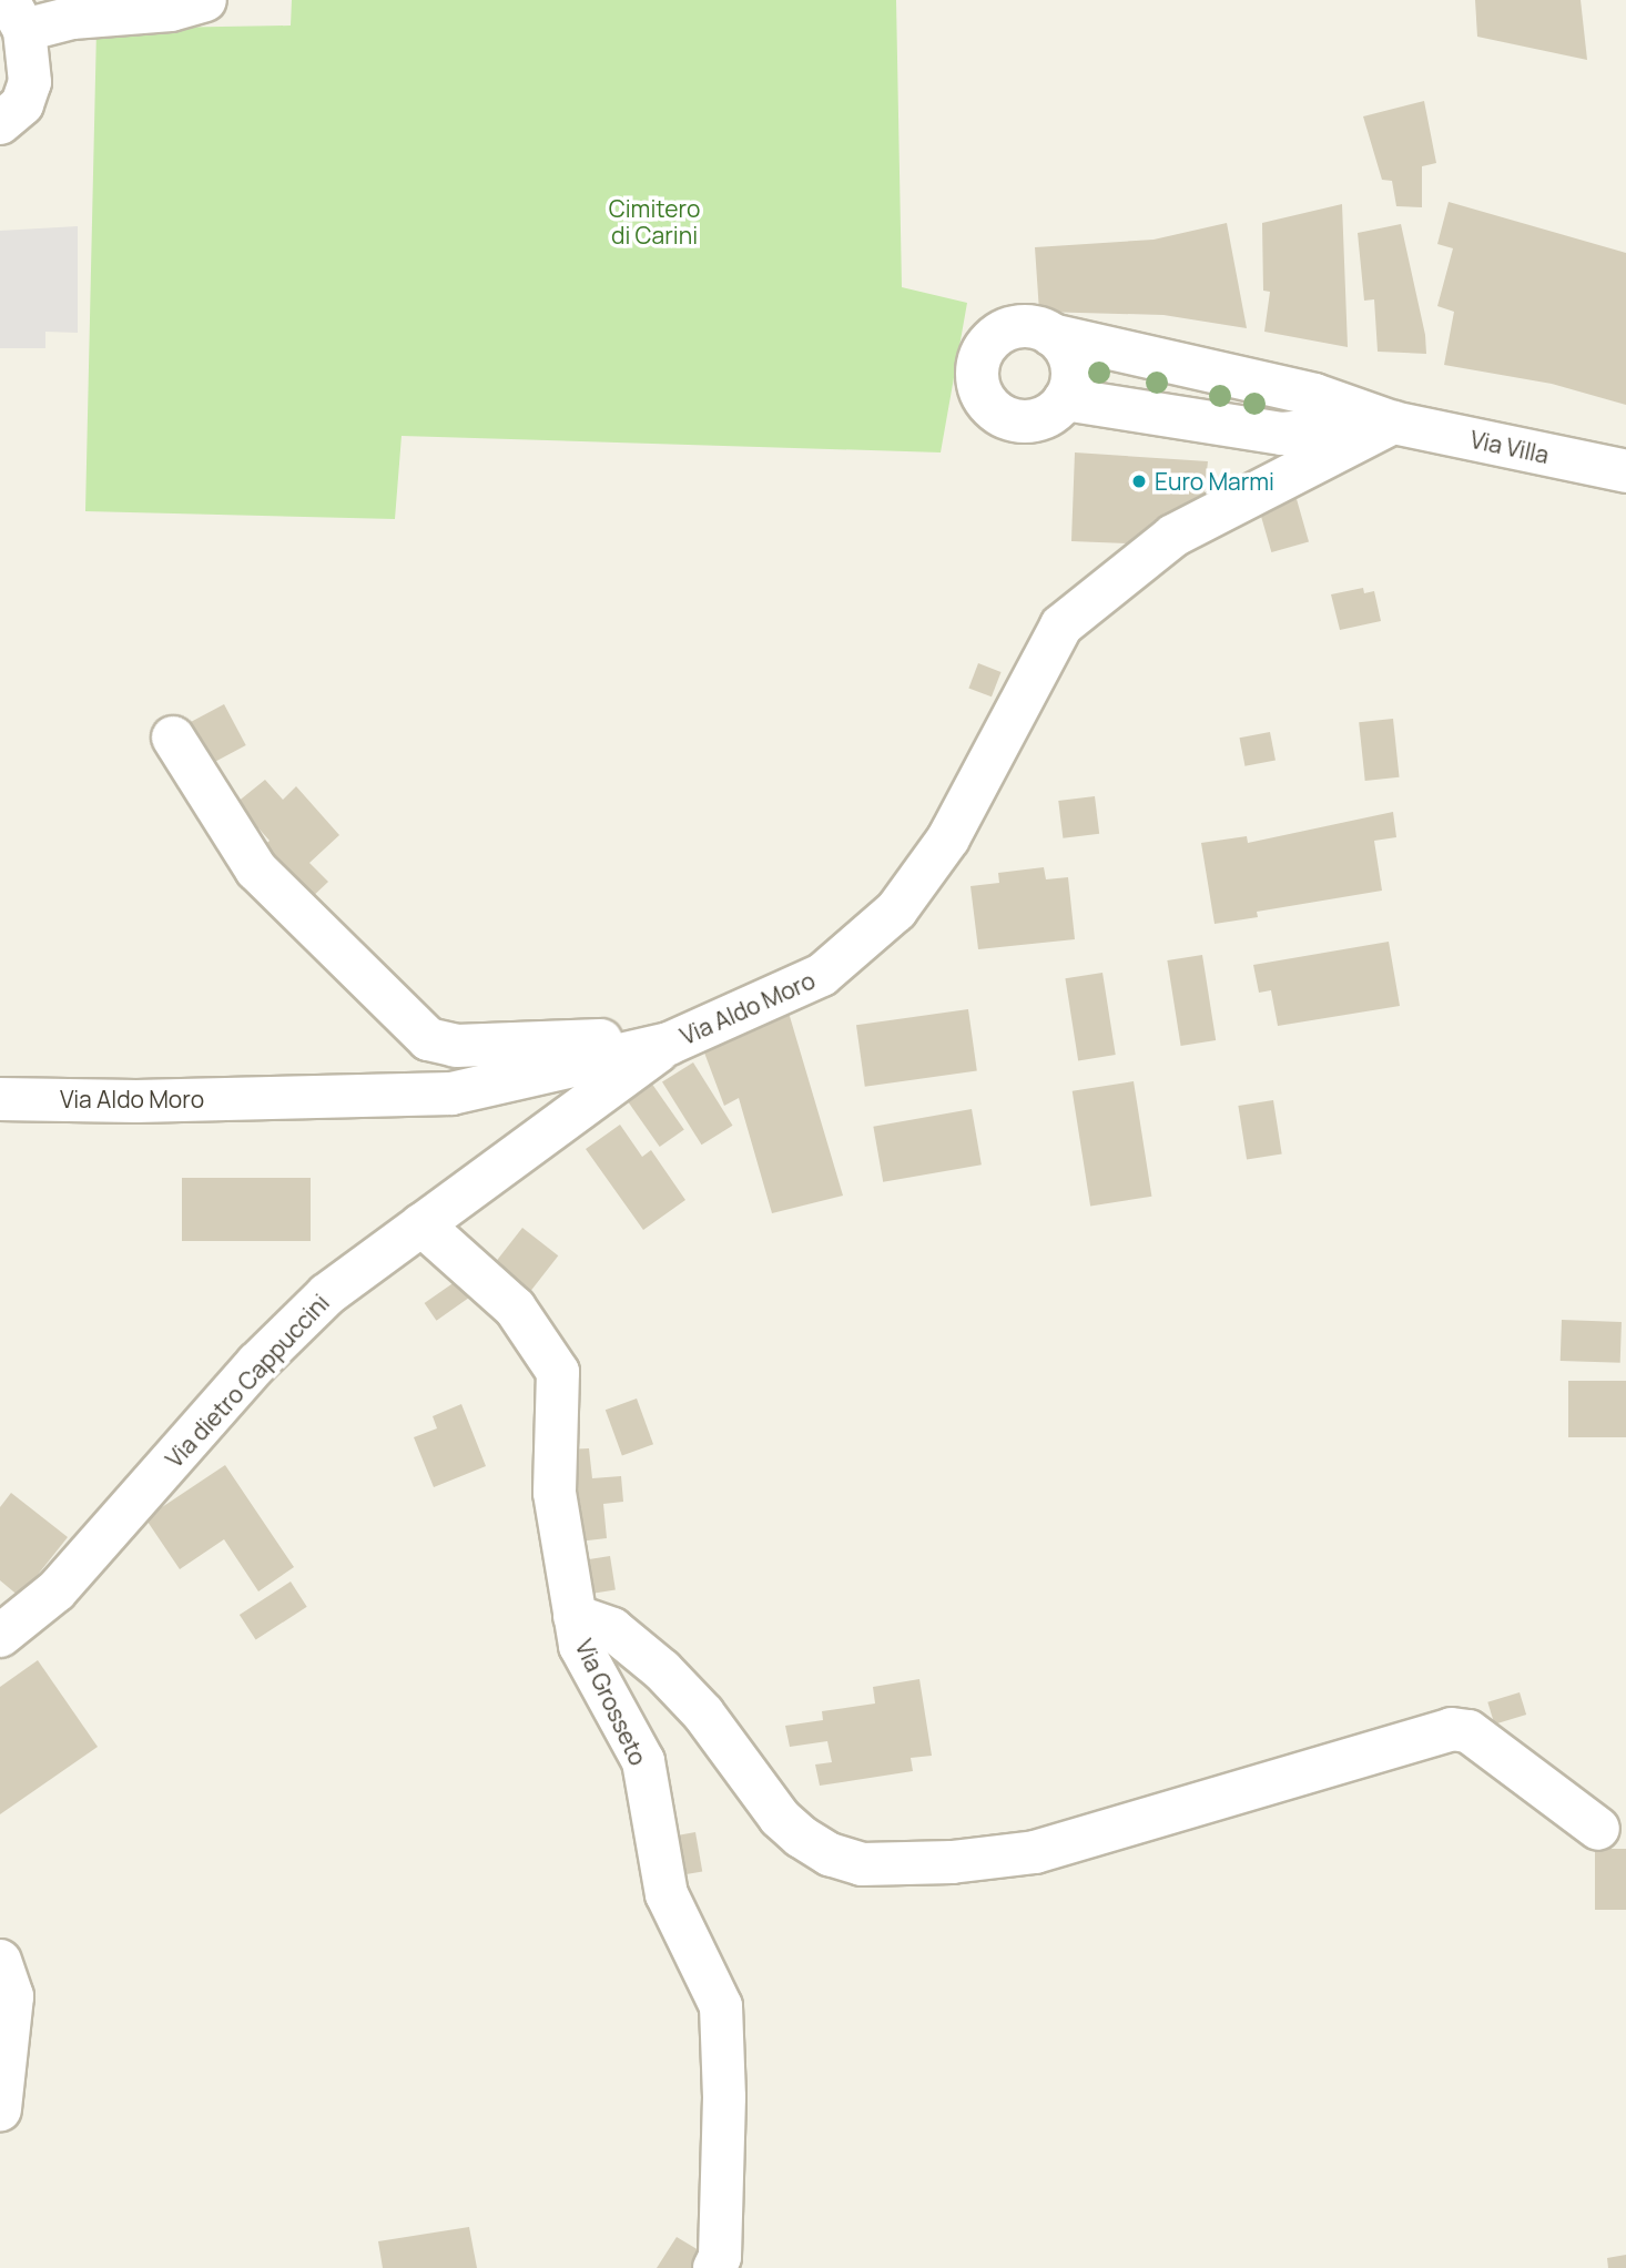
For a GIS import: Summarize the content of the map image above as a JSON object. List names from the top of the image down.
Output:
{
  "streets": {
    "street": [
      "Via Villa",
      "Via Aldo Moro",
      "Via dietro Cappuccini",
      "Via Grosseto"
    ]
  },
  "crossings": [
    ["Via Villa", "Via Aldo Moro"],
    ["Via Aldo Moro", "Via dietro Cappuccini"],
    ["Via dietro Cappuccini", "Via Grosseto"]
  ],
  "parks": ["Cimitero di Carini"],
  "places": ["Euro Marmi"]
}
